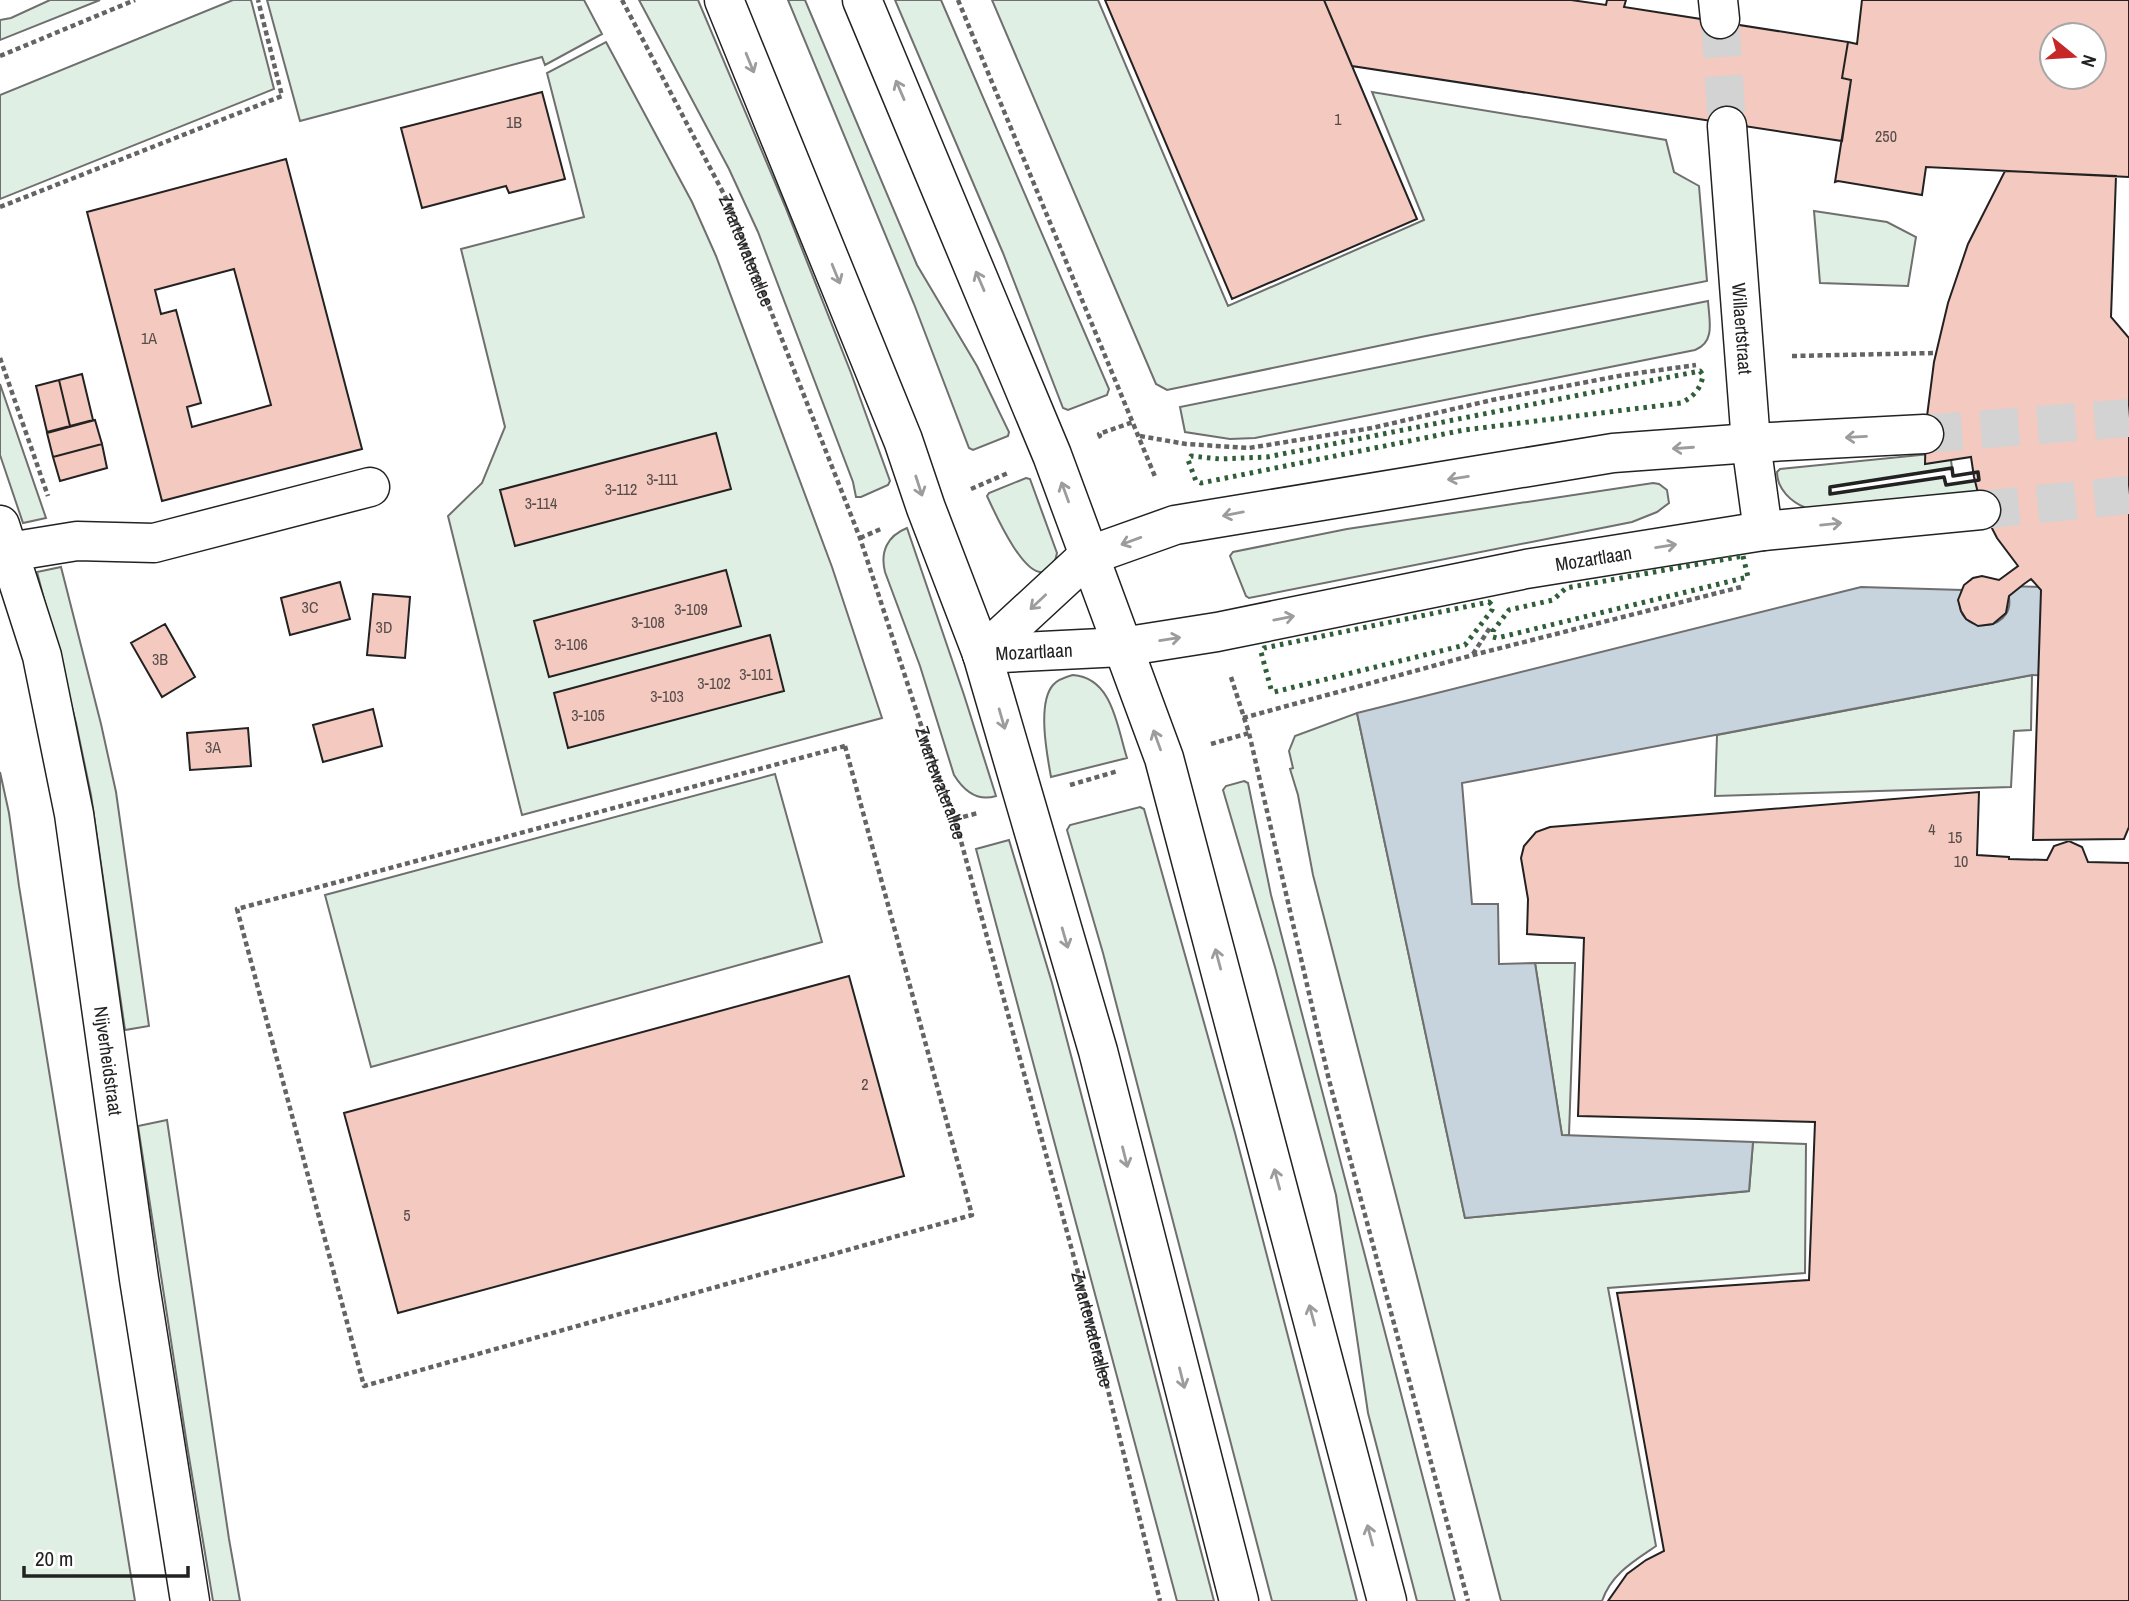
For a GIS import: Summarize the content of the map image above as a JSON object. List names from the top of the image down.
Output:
{
  "streets": {
    "street": ["Willaertstraat", "Mozartlaan", "Nijverheidstraat"],
    "path": ["Zwartewaterallee"]
  },
  "crossings": [
    ["Willaertstraat", "Mozartlaan"]
  ],
  "house_numbers": [
    "1",
    "1B",
    "250",
    "1A",
    "3-111",
    "3-112",
    "3-114",
    "3C",
    "3-109",
    "3-108",
    "3D",
    "3-106",
    "3B",
    "3-101",
    "3-102",
    "3-103",
    "3-105",
    "3A",
    "4",
    "15",
    "10",
    "2",
    "5"
  ],
  "scale_bar": "20 m",
  "north": "right"
}
